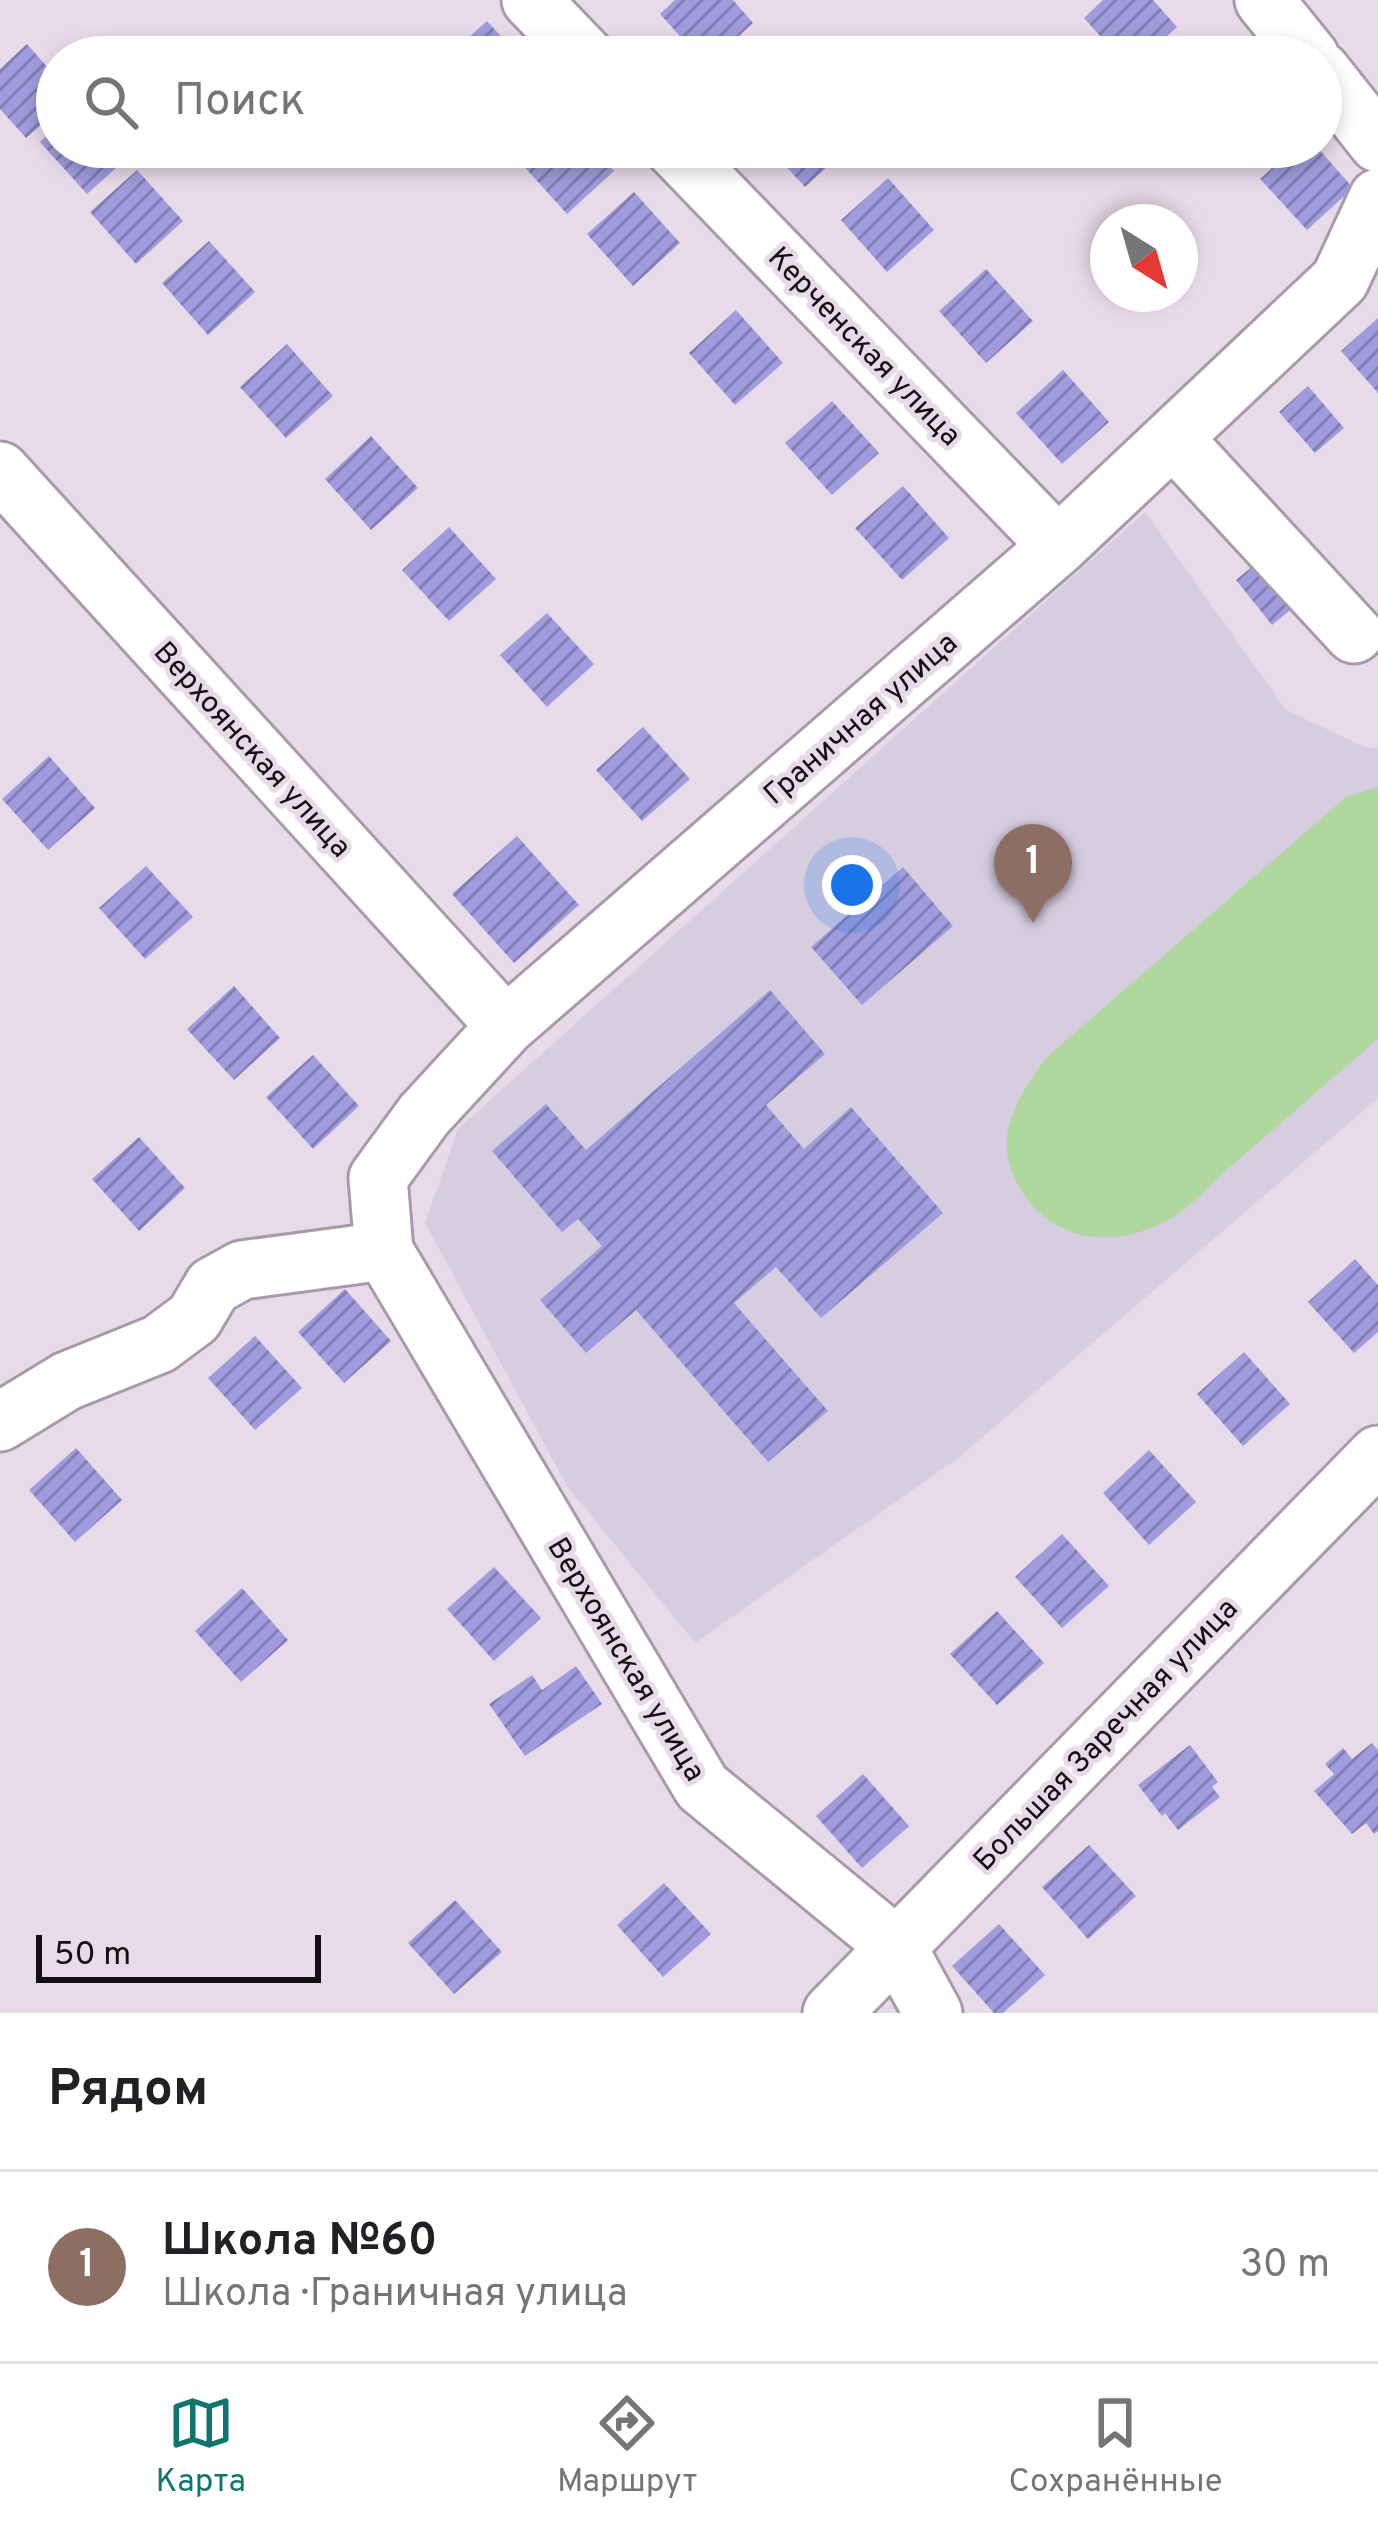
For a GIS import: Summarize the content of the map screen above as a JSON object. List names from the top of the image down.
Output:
{
  "streets": {
    "street": [
      "Керченская улица",
      "Граничная улица",
      "Верхоянская улица",
      "Большая Заречная улица"
    ]
  },
  "crossings": [
    ["Керченская улица", "Граничная улица"],
    ["Граничная улица", "Верхоянская улица"],
    ["Верхоянская улица", "Большая Заречная улица"]
  ],
  "scale_bar": "50 m",
  "north": "bottom right",
  "page": {
    "search": "Поиск",
    "pins": "1",
    "scale": "50 m",
    "heading": "Рядом",
    "list": [
      {
        "mark": "1",
        "name": "Школа №60",
        "note": "Школа · Граничная улица",
        "value": "30 m"
      }
    ],
    "nav": ["Карта", "Маршрут", "Сохранённые"]
  }
}
